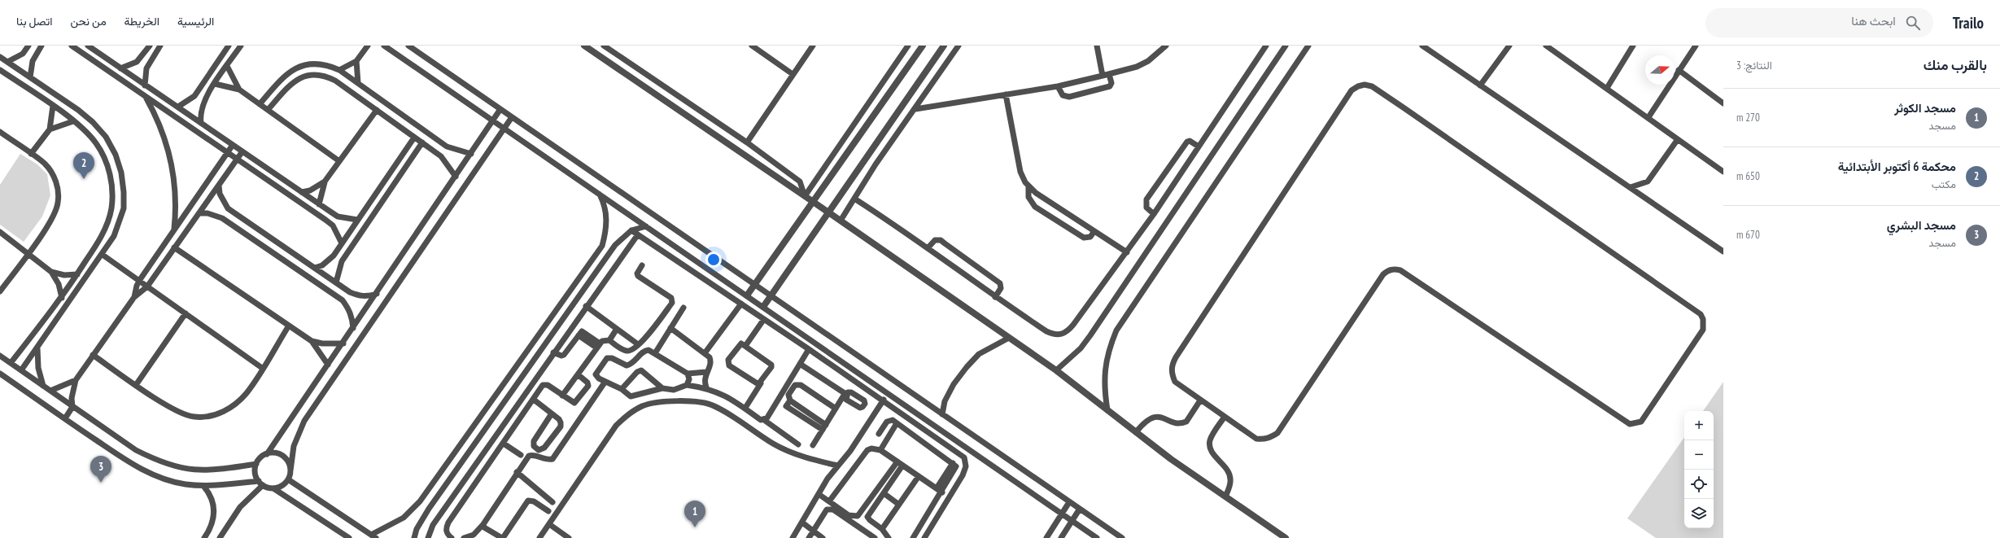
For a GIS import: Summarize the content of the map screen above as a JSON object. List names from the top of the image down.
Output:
{
  "north": "right",
  "page": {
    "header": "Trailo",
    "search": "ابحث هنا",
    "nav": [
      "الرئيسية",
      "الخريطة",
      "من نحن",
      "اتصل بنا"
    ],
    "heading": ["بالقرب منك", "النتائج: 3"],
    "list": [
      {
        "mark": "1",
        "name": "مسجد الكوثر",
        "note": "مسجد",
        "value": "270 m"
      },
      {
        "mark": "2",
        "name": "محكمة 6 أكتوبر الأبتدائية",
        "note": "مكتب",
        "value": "650 m"
      },
      {
        "mark": "3",
        "name": "مسجد البشري",
        "note": "مسجد",
        "value": "670 m"
      }
    ],
    "pins": ["2", "3", "1"],
    "map_buttons": ["+", "−"]
  }
}
